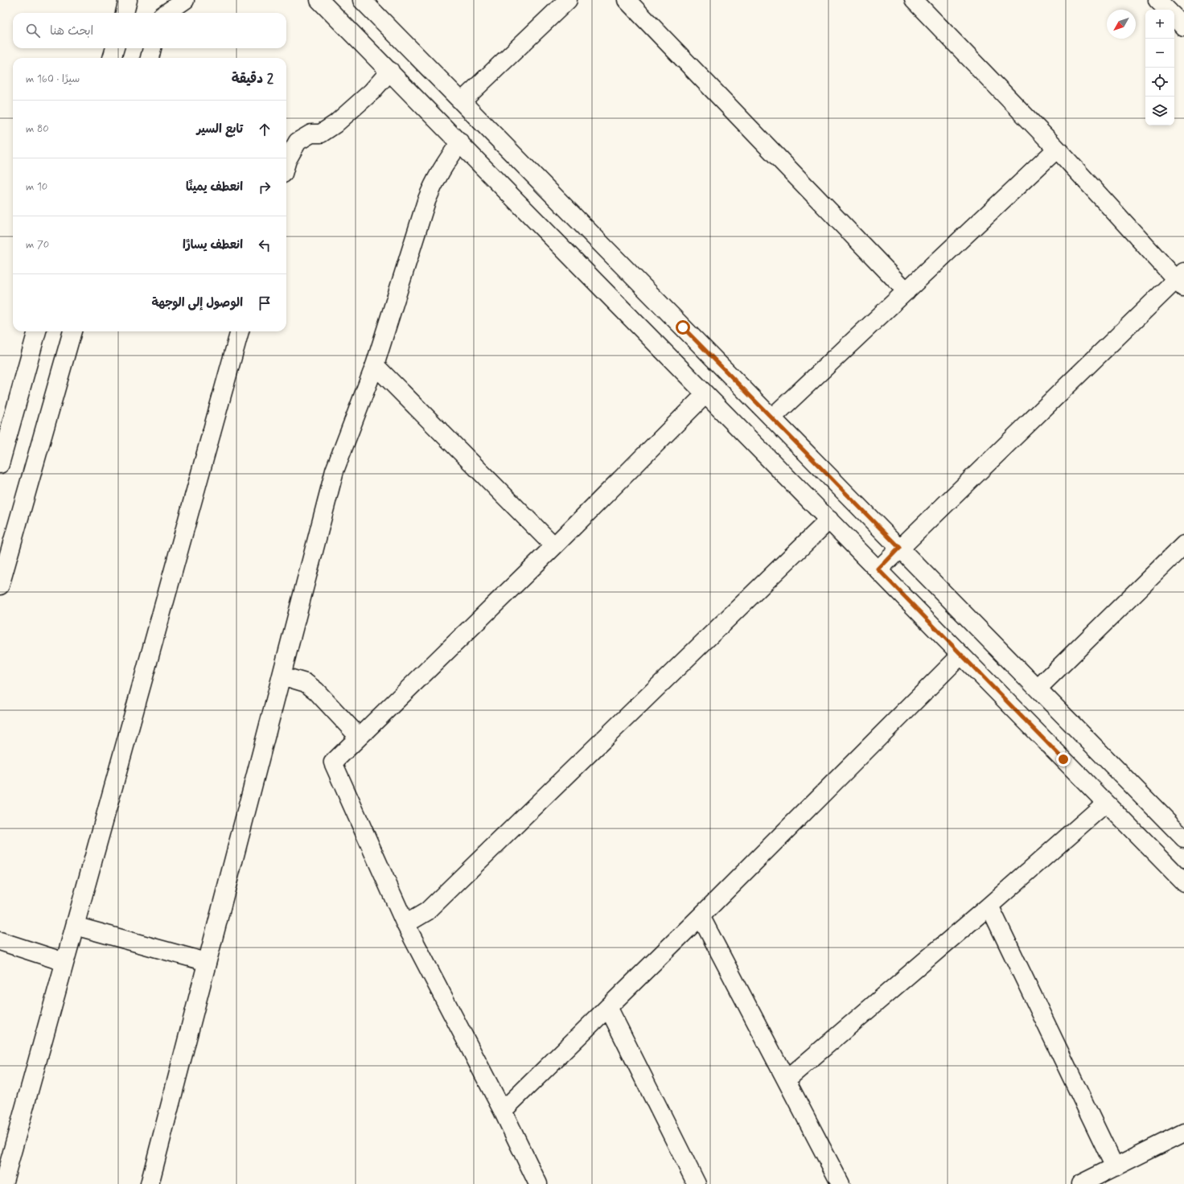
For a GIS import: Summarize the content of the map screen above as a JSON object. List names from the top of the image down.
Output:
{
  "north": "bottom left",
  "page": {
    "map_buttons": ["+", "−"],
    "search": "ابحث هنا",
    "heading": ["2 دقيقة", "سيرًا · 160 m"],
    "list": [
      ["تابع السير", "80 m"],
      ["انعطف يمينًا", "10 m"],
      ["انعطف يسارًا", "70 m"],
      "الوصول إلى الوجهة"
    ]
  }
}
